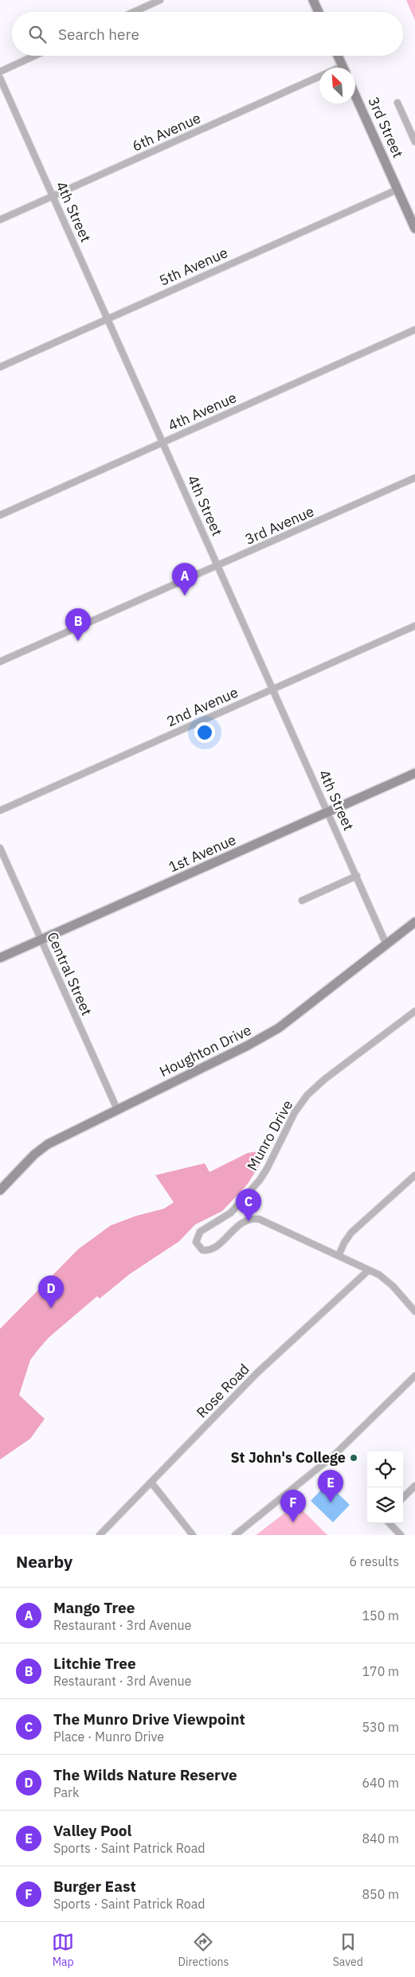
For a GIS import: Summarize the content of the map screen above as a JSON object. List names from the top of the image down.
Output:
{
  "streets": {
    "street": [
      "3rd Street",
      "6th Avenue",
      "4th Street",
      "5th Avenue",
      "4th Avenue",
      "3rd Avenue",
      "2nd Avenue",
      "1st Avenue",
      "Central Street",
      "Houghton Drive",
      "Munro Drive",
      "Rose Road"
    ]
  },
  "crossings": [
    ["3rd Street", "5th Avenue"],
    ["6th Avenue", "4th Street"],
    ["4th Street", "5th Avenue"],
    ["4th Street", "4th Avenue"],
    ["4th Street", "3rd Avenue"],
    ["4th Street", "2nd Avenue"],
    ["4th Street", "1st Avenue"],
    ["4th Street", "Houghton Drive"],
    ["1st Avenue", "Central Street"],
    ["Central Street", "Houghton Drive"],
    ["Munro Drive", "Rose Road"]
  ],
  "places": ["St John's College"],
  "north": "top left",
  "page": {
    "search": "Search here",
    "pins": [
      "A",
      "B",
      "C",
      "D",
      "E",
      "F"
    ],
    "heading": ["Nearby", "6 results"],
    "list": [
      {
        "mark": "A",
        "name": "Mango Tree",
        "note": "Restaurant · 3rd Avenue",
        "value": "150 m"
      },
      {
        "mark": "B",
        "name": "Litchie Tree",
        "note": "Restaurant · 3rd Avenue",
        "value": "170 m"
      },
      {
        "mark": "C",
        "name": "The Munro Drive Viewpoint",
        "note": "Place · Munro Drive",
        "value": "530 m"
      },
      {
        "mark": "D",
        "name": "The Wilds Nature Reserve",
        "note": "Park",
        "value": "640 m"
      },
      {
        "mark": "E",
        "name": "Valley Pool",
        "note": "Sports · Saint Patrick Road",
        "value": "840 m"
      },
      {
        "mark": "F",
        "name": "Burger East",
        "note": "Sports · Saint Patrick Road",
        "value": "850 m"
      }
    ],
    "nav": ["Map", "Directions", "Saved"]
  }
}
